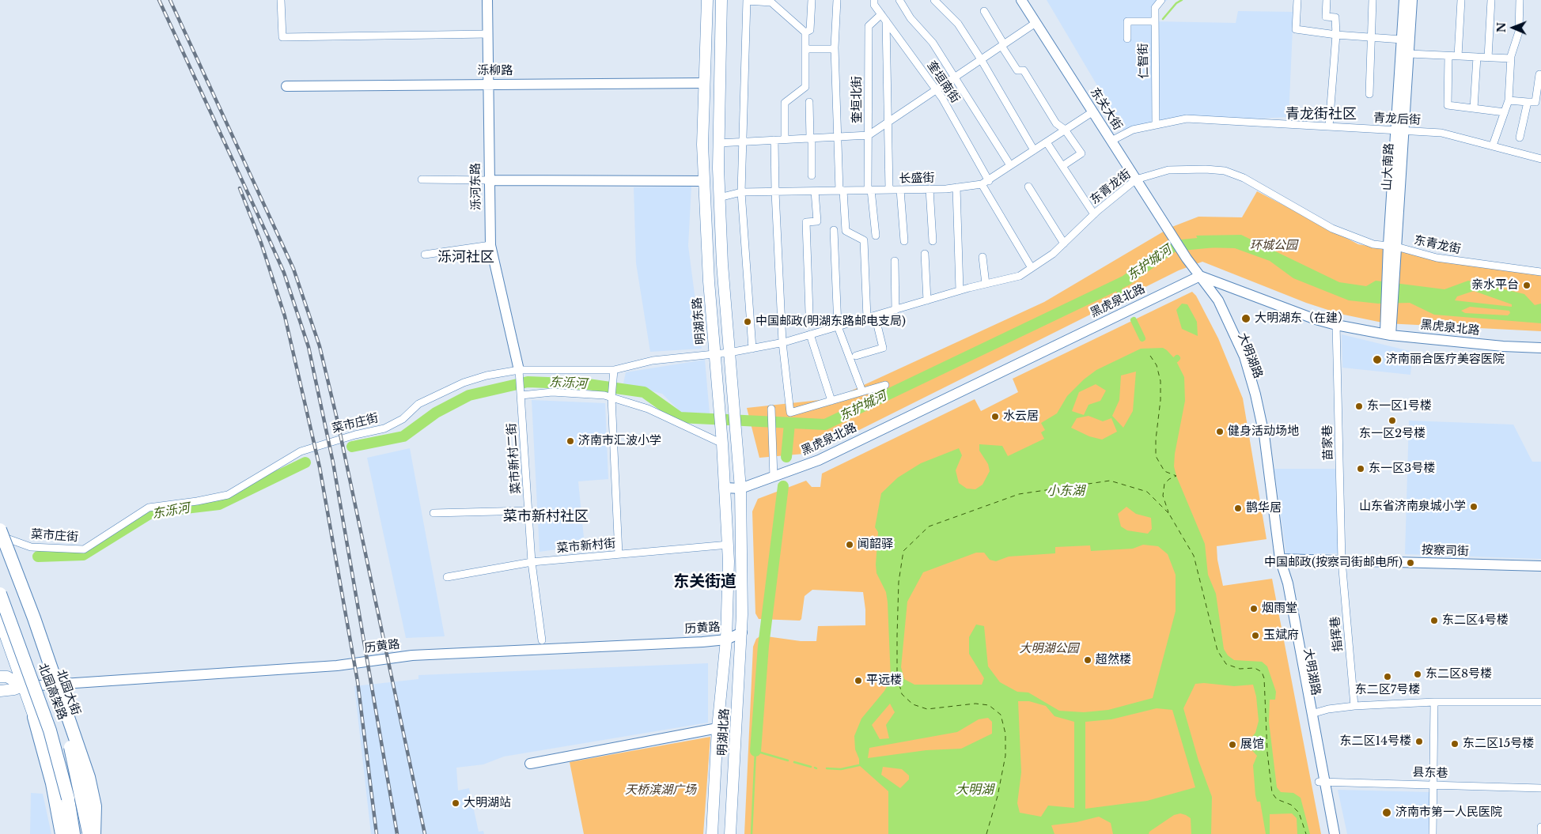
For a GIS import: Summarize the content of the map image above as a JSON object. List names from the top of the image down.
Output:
{
  "streets": {
    "highway": ["北园高架路"],
    "main road": [
      "泺柳路",
      "东关大街",
      "山大南路",
      "泺河东路",
      "黑虎泉北路",
      "明湖东路",
      "大明湖路",
      "按察司街",
      "历黄路",
      "北园大街",
      "明湖北路"
    ],
    "street": [
      "仁智街",
      "奎垣南街",
      "奎垣北街",
      "青龙后街",
      "长盛街",
      "东青龙街",
      "菜市庄街",
      "苗家巷",
      "菜市新村二街",
      "菜市新村街",
      "指挥巷",
      "县东巷"
    ]
  },
  "crossings": [
    ["仁智街", "青龙后街"],
    ["泺柳路", "泺河东路"],
    ["泺柳路", "明湖东路"],
    ["奎垣南街", "奎垣北街"],
    ["奎垣南街", "长盛街"],
    ["奎垣北街", "长盛街"],
    ["东关大街", "青龙后街"],
    ["东关大街", "长盛街"],
    ["东关大街", "东青龙街"],
    ["东关大街", "黑虎泉北路"],
    ["东关大街", "大明湖路"],
    ["青龙后街", "山大南路"],
    ["山大南路", "东青龙街"],
    ["山大南路", "黑虎泉北路"],
    ["泺河东路", "菜市庄街"],
    ["泺河东路", "菜市新村二街"],
    ["东青龙街", "菜市庄街"],
    ["黑虎泉北路", "明湖东路"],
    ["黑虎泉北路", "大明湖路"],
    ["黑虎泉北路", "苗家巷"],
    ["明湖东路", "菜市庄街"],
    ["明湖东路", "菜市新村街"],
    ["明湖东路", "历黄路"],
    ["明湖东路", "明湖北路"],
    ["大明湖路", "按察司街"],
    ["大明湖路", "县东巷"],
    ["菜市庄街", "菜市新村二街"],
    ["苗家巷", "按察司街"],
    ["苗家巷", "指挥巷"],
    ["菜市新村二街", "菜市新村街"],
    ["按察司街", "指挥巷"],
    ["历黄路", "北园大街"],
    ["历黄路", "明湖北路"],
    ["北园高架路", "北园大街"]
  ],
  "districts": [
    "青龙街社区",
    "泺河社区",
    "菜市新村社区",
    "东关街道"
  ],
  "water": [
    "东护城河",
    "东泺河",
    "小东湖",
    "大明湖"
  ],
  "parks": ["环城公园", "大明湖公园", "天桥滨湖广场"],
  "places": [
    "亲水平台",
    "大明湖东（在建）",
    "中国邮政(明湖东路邮电支局)",
    "济南丽合医疗美容医院",
    "东一区1号楼",
    "水云居",
    "东一区2号楼",
    "健身活动场地",
    "济南市汇波小学",
    "东一区3号楼",
    "山东省济南泉城小学",
    "鹊华居",
    "闻韶驿",
    "中国邮政(按察司街邮电所)",
    "烟雨堂",
    "东二区4号楼",
    "玉斌府",
    "超然楼",
    "东二区8号楼",
    "东二区7号楼",
    "平远楼",
    "东二区14号楼",
    "东二区15号楼",
    "展馆",
    "大明湖站",
    "济南市第一人民医院"
  ],
  "north": "left"
}
